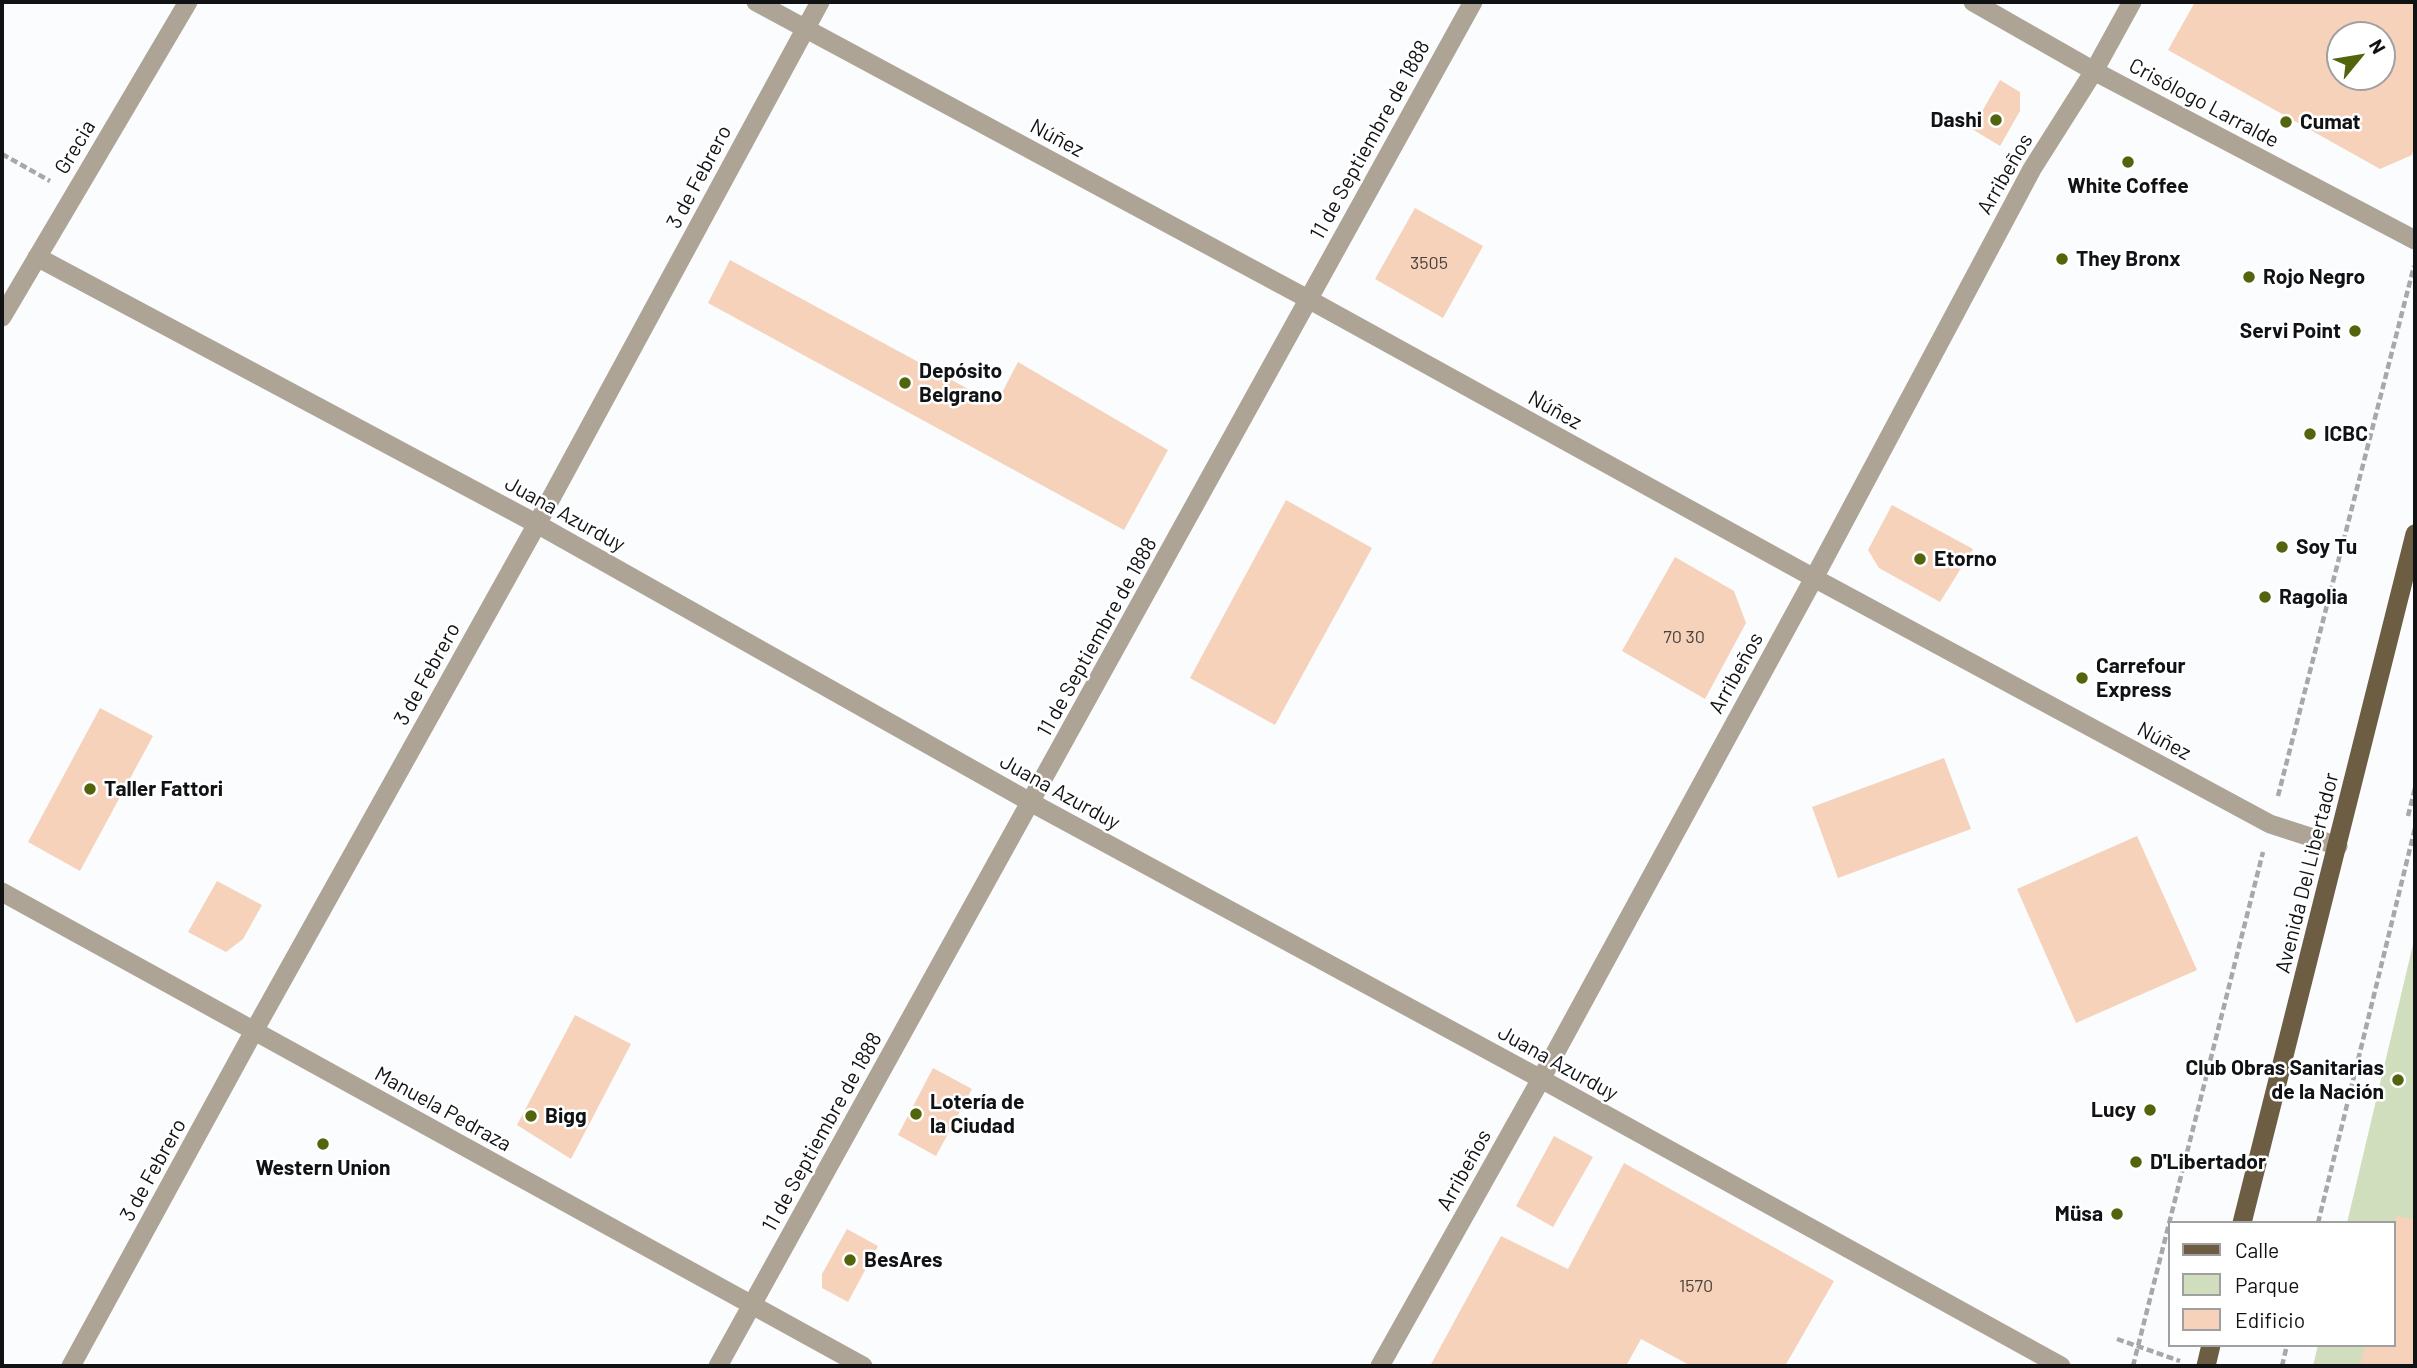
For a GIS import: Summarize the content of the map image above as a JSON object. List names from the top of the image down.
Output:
{
  "streets": {
    "main road": ["Avenida Del Libertador"],
    "street": [
      "Crisólogo Larralde",
      "Núñez",
      "11 de Septiembre de 1888",
      "Grecia",
      "Arribeños",
      "3 de Febrero",
      "Juana Azurduy",
      "Manuela Pedraza"
    ]
  },
  "crossings": [
    ["Crisólogo Larralde", "Arribeños"],
    ["Núñez", "11 de Septiembre de 1888"],
    ["Núñez", "Arribeños"],
    ["Núñez", "3 de Febrero"],
    ["Núñez", "Avenida Del Libertador"],
    ["11 de Septiembre de 1888", "Juana Azurduy"],
    ["11 de Septiembre de 1888", "Manuela Pedraza"],
    ["Grecia", "Juana Azurduy"],
    ["Arribeños", "Juana Azurduy"],
    ["3 de Febrero", "Juana Azurduy"],
    ["3 de Febrero", "Manuela Pedraza"]
  ],
  "places": [
    "Dashi",
    "Cumat",
    "White Coffee",
    "They Bronx",
    "Rojo Negro",
    "Servi Point",
    "Depósito Belgrano",
    "ICBC",
    "Soy Tu",
    "Etorno",
    "Ragolia",
    "Carrefour Express",
    "Taller Fattori",
    "Club Obras Sanitarias de la Nación",
    "Lucy",
    "Lotería de la Ciudad",
    "Bigg",
    "Western Union",
    "D'Libertador",
    "Müsa",
    "BesAres"
  ],
  "house_numbers": ["3505", "70 30", "1570"],
  "legend": ["Calle", "Parque", "Edificio"],
  "north": "top right"
}
